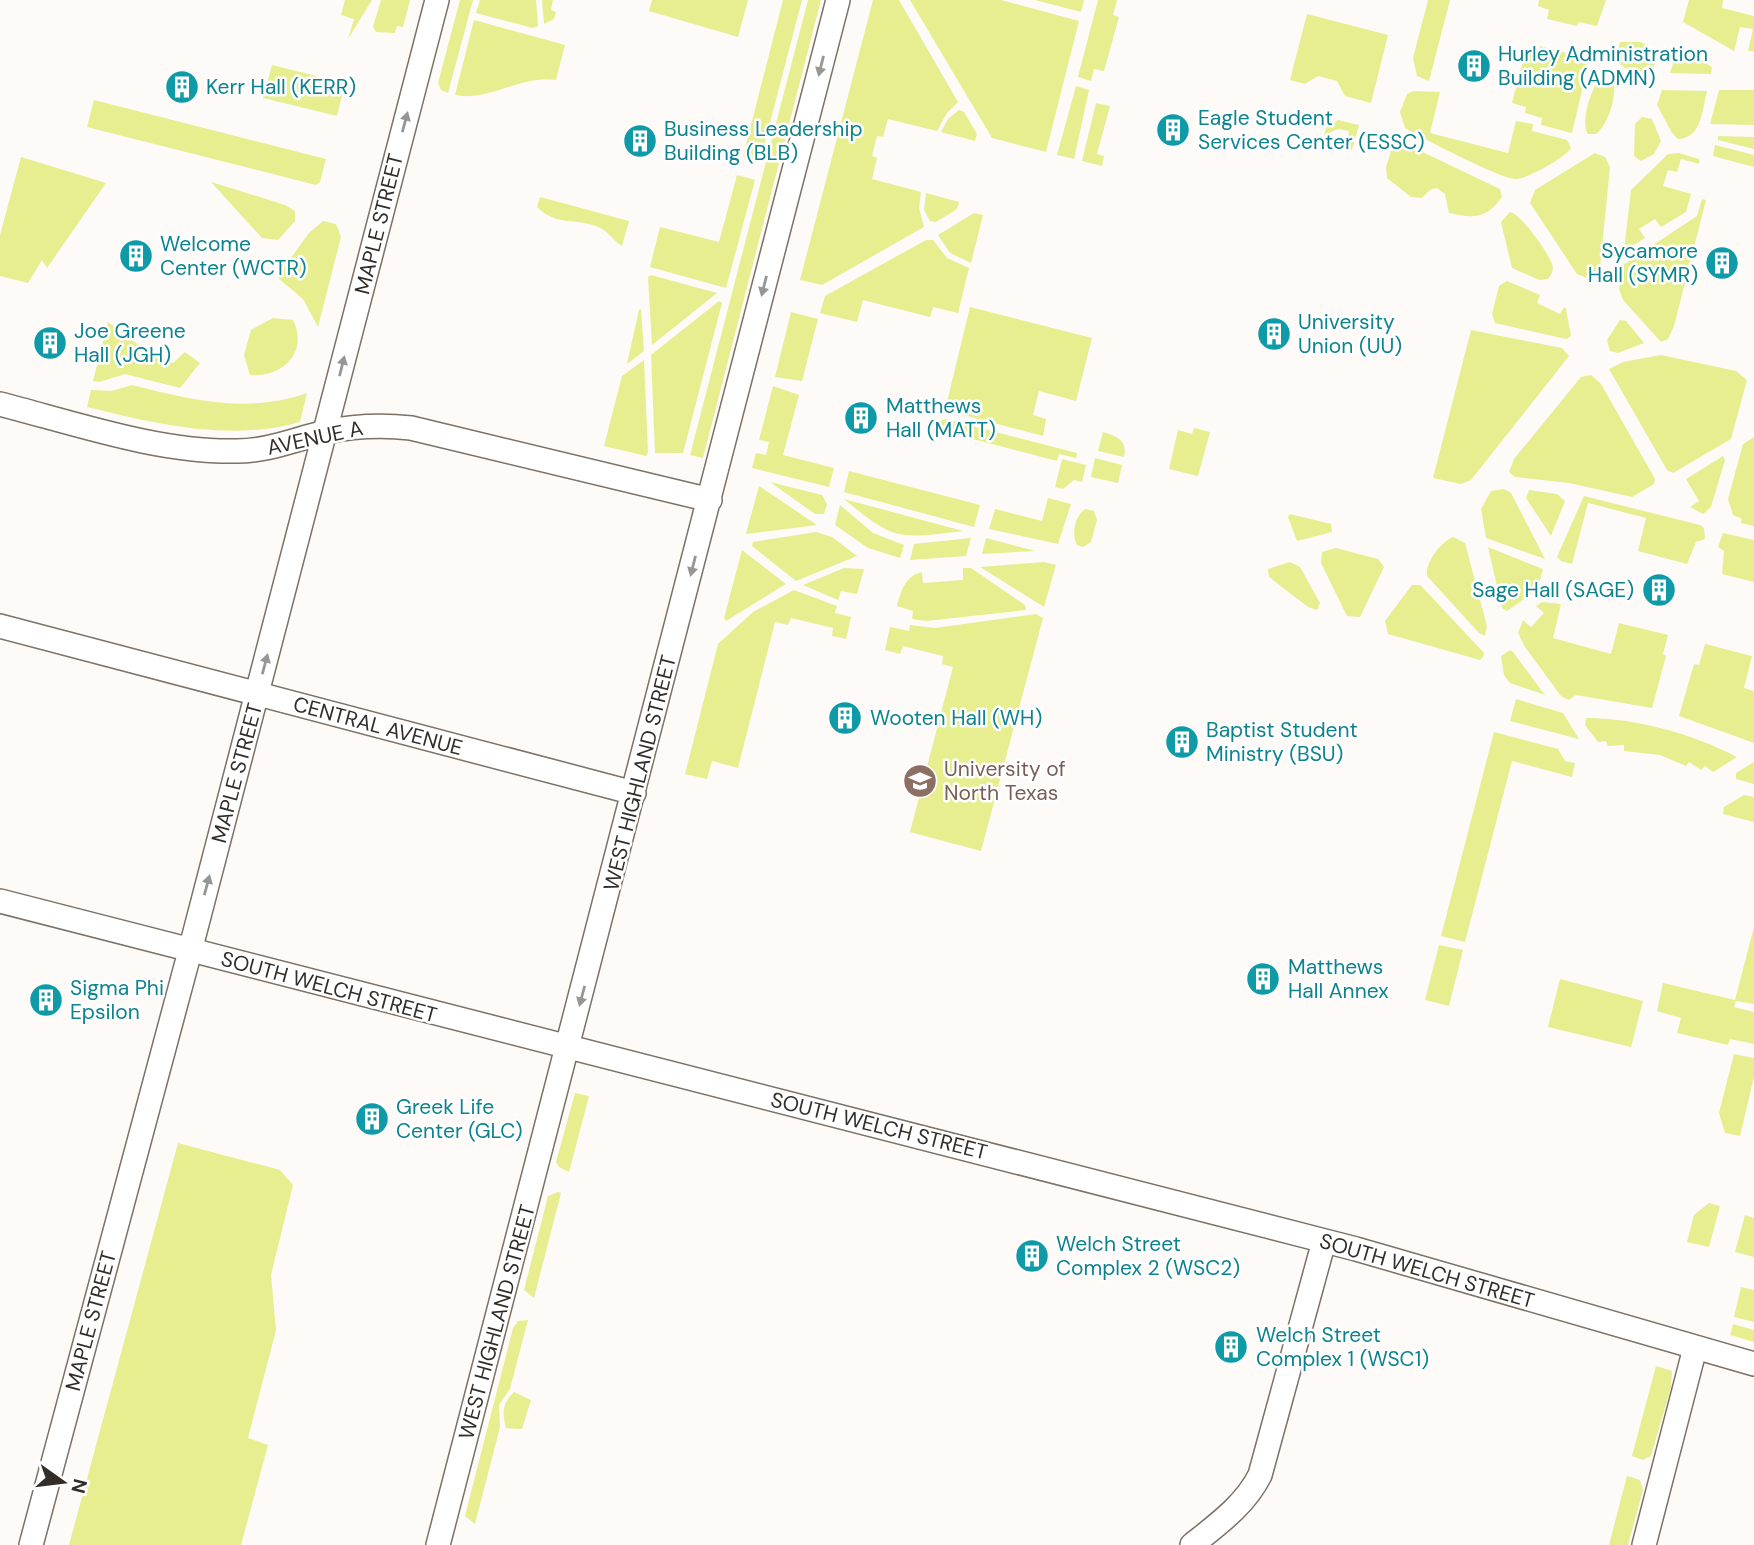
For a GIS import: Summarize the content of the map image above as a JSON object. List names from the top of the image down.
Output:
{
  "streets": {
    "street": [
      "MAPLE STREET",
      "AVENUE A",
      "CENTRAL AVENUE",
      "WEST HIGHLAND STREET",
      "SOUTH WELCH STREET"
    ]
  },
  "crossings": [
    ["MAPLE STREET", "AVENUE A"],
    ["MAPLE STREET", "CENTRAL AVENUE"],
    ["MAPLE STREET", "SOUTH WELCH STREET"],
    ["AVENUE A", "WEST HIGHLAND STREET"],
    ["CENTRAL AVENUE", "WEST HIGHLAND STREET"],
    ["WEST HIGHLAND STREET", "SOUTH WELCH STREET"]
  ],
  "one_way": ["MAPLE STREET", "WEST HIGHLAND STREET"],
  "places": {
    "building": [
      "Hurley Administration Building (ADMN)",
      "Kerr Hall (KERR)",
      "Eagle Student Services Center (ESSC)",
      "Business Leadership Building (BLB)",
      "Welcome Center (WCTR)",
      "Sycamore Hall (SYMR)",
      "University Union (UU)",
      "Joe Greene Hall (JGH)",
      "Matthews Hall (MATT)",
      "Sage Hall (SAGE)",
      "Wooten Hall (WH)",
      "Baptist Student Ministry (BSU)",
      "Matthews Hall Annex",
      "Sigma Phi Epsilon",
      "Greek Life Center (GLC)",
      "Welch Street Complex 2 (WSC2)",
      "Welch Street Complex 1 (WSC1)"
    ],
    "school or university": ["University of North Texas"]
  },
  "north": "right"
}
